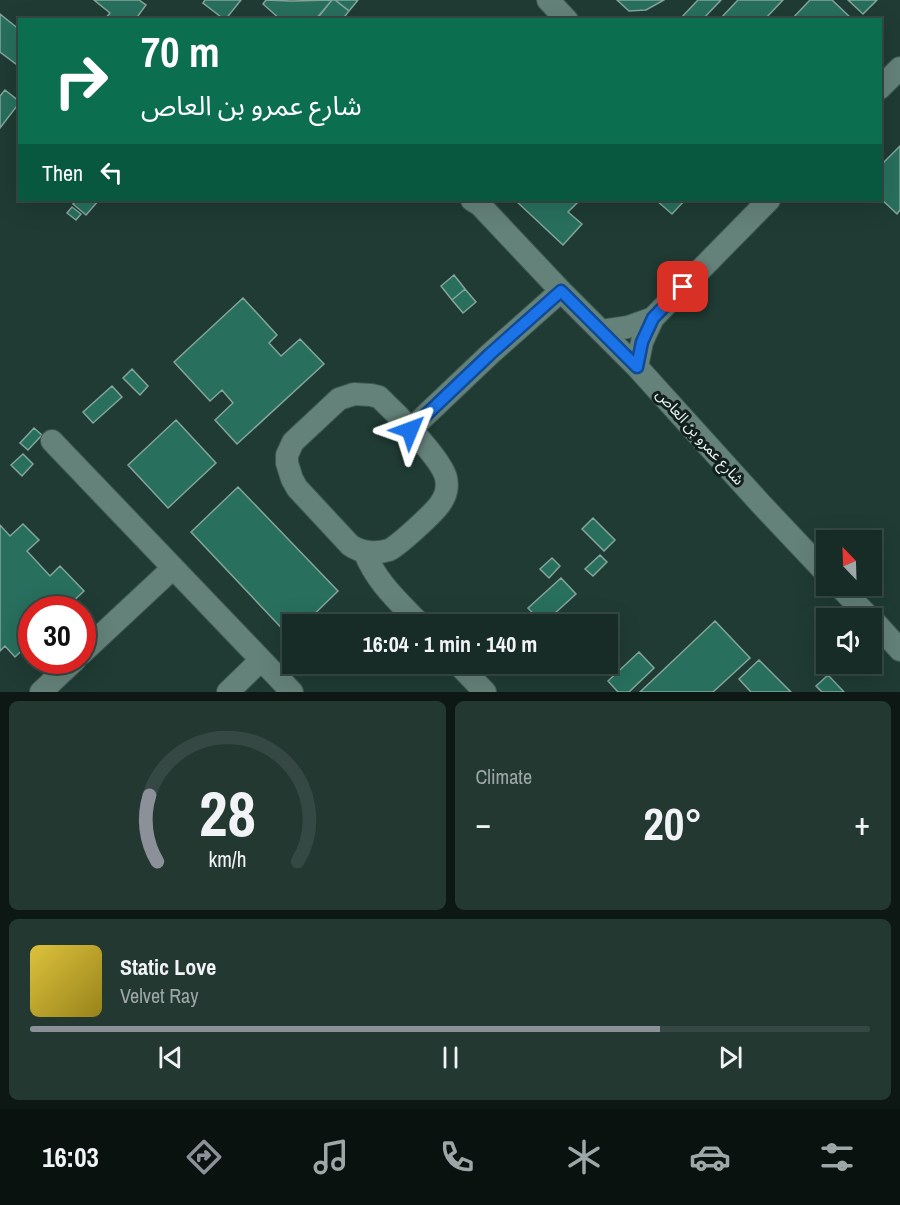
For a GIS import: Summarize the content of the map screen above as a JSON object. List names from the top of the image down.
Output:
{
  "streets": {
    "street": ["شارع عمرو بن العاص"]
  },
  "north": "top left",
  "page": {
    "turn": ["70 m", "شارع عمرو بن العاص"],
    "then": "Then",
    "limit": "30",
    "trip": "16:04 · 1 min · 140 m",
    "tile": "Climate",
    "heat": ["−", "20°", "+"],
    "song": ["Static Love", "Velvet Ray"],
    "tabs": "16:03",
    "gauge": ["28", "km/h"]
  }
}
